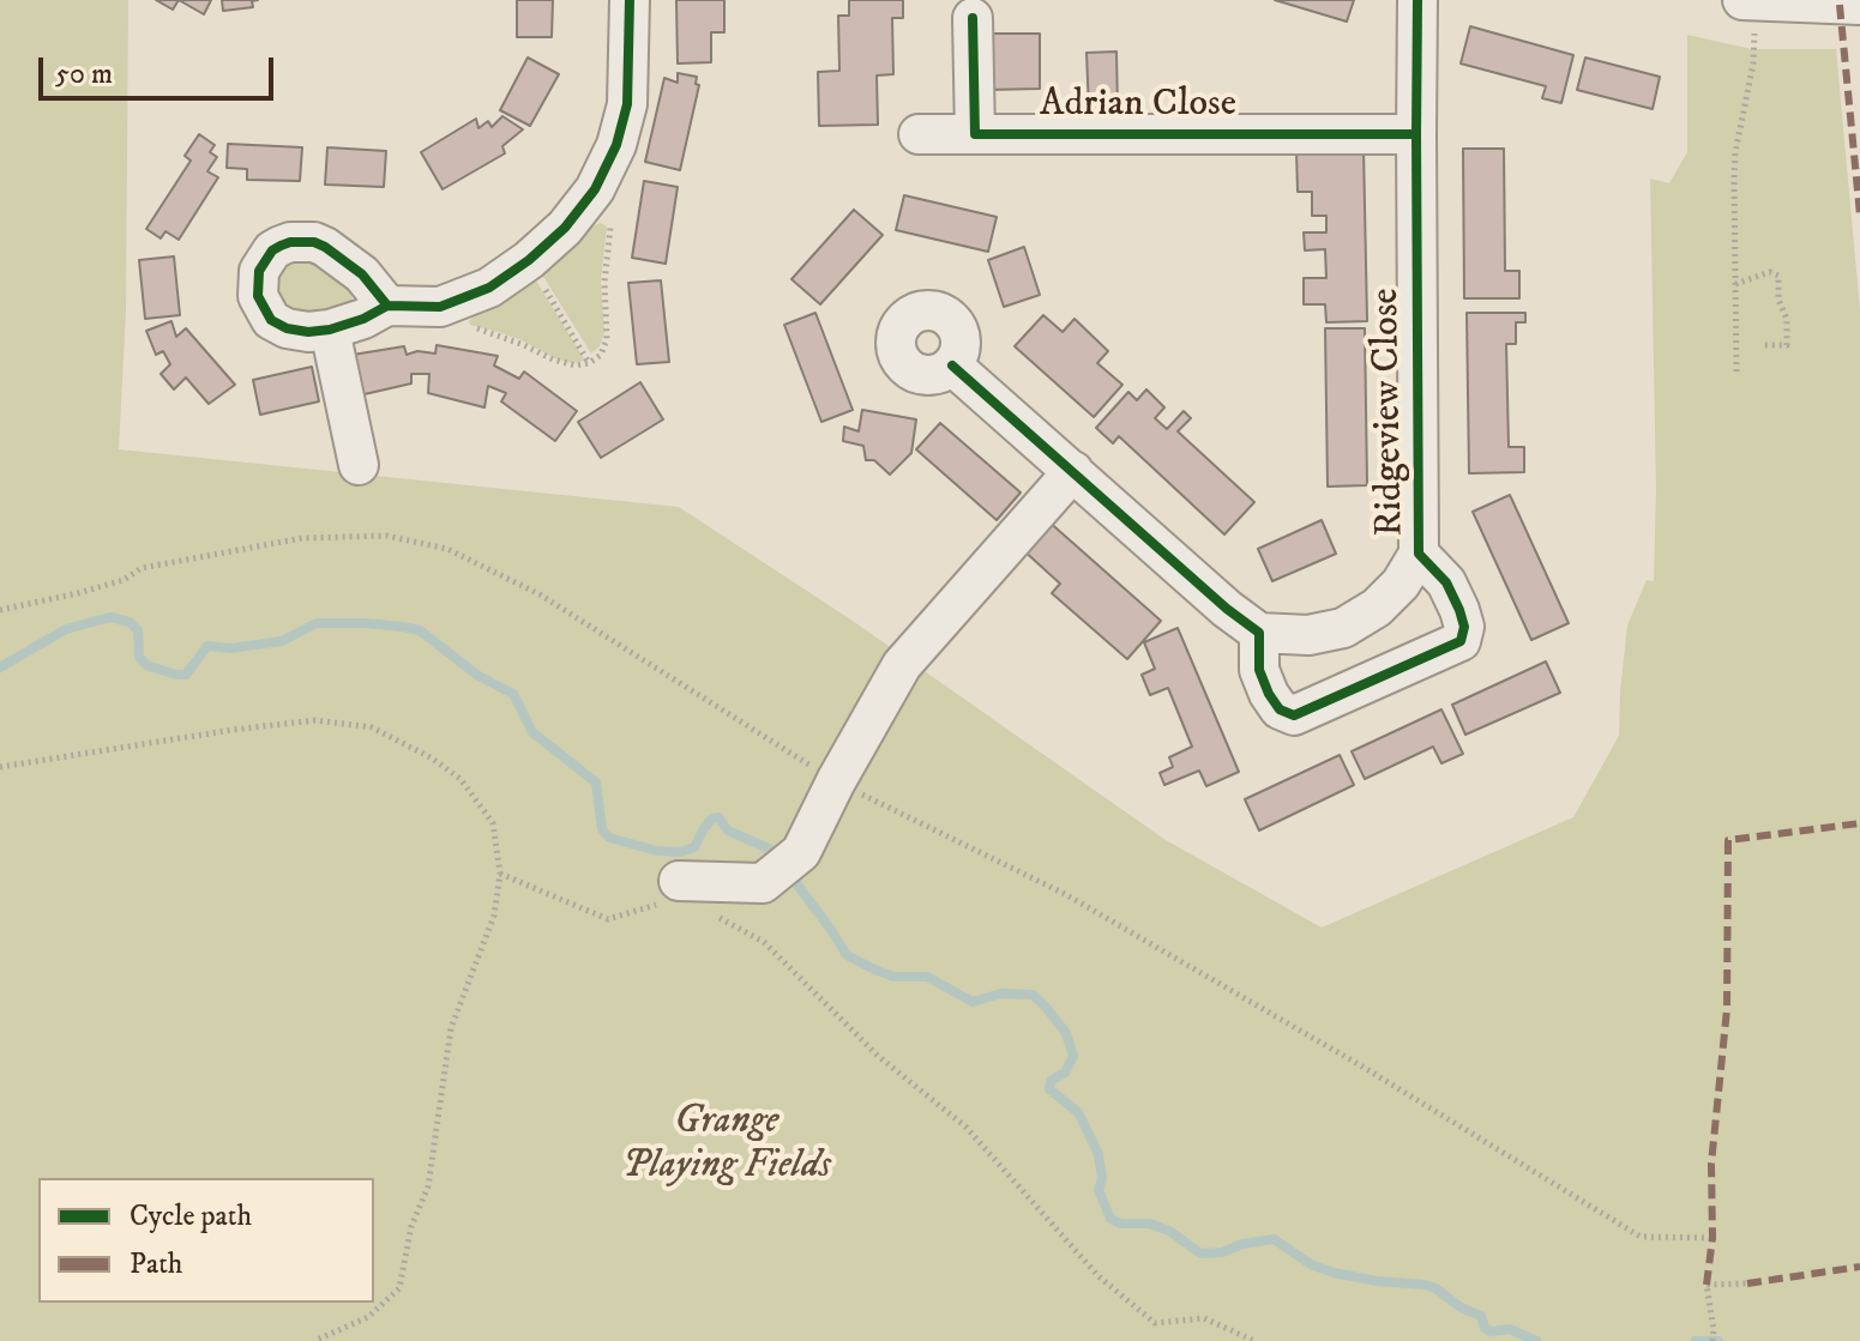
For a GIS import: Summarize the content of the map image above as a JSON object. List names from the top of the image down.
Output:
{
  "streets": {
    "street": ["Adrian Close", "Ridgeview Close"]
  },
  "crossings": [
    ["Adrian Close", "Ridgeview Close"]
  ],
  "parks": ["Grange Playing Fields"],
  "legend": ["Cycle path", "Path"],
  "scale_bar": "50 m"
}
